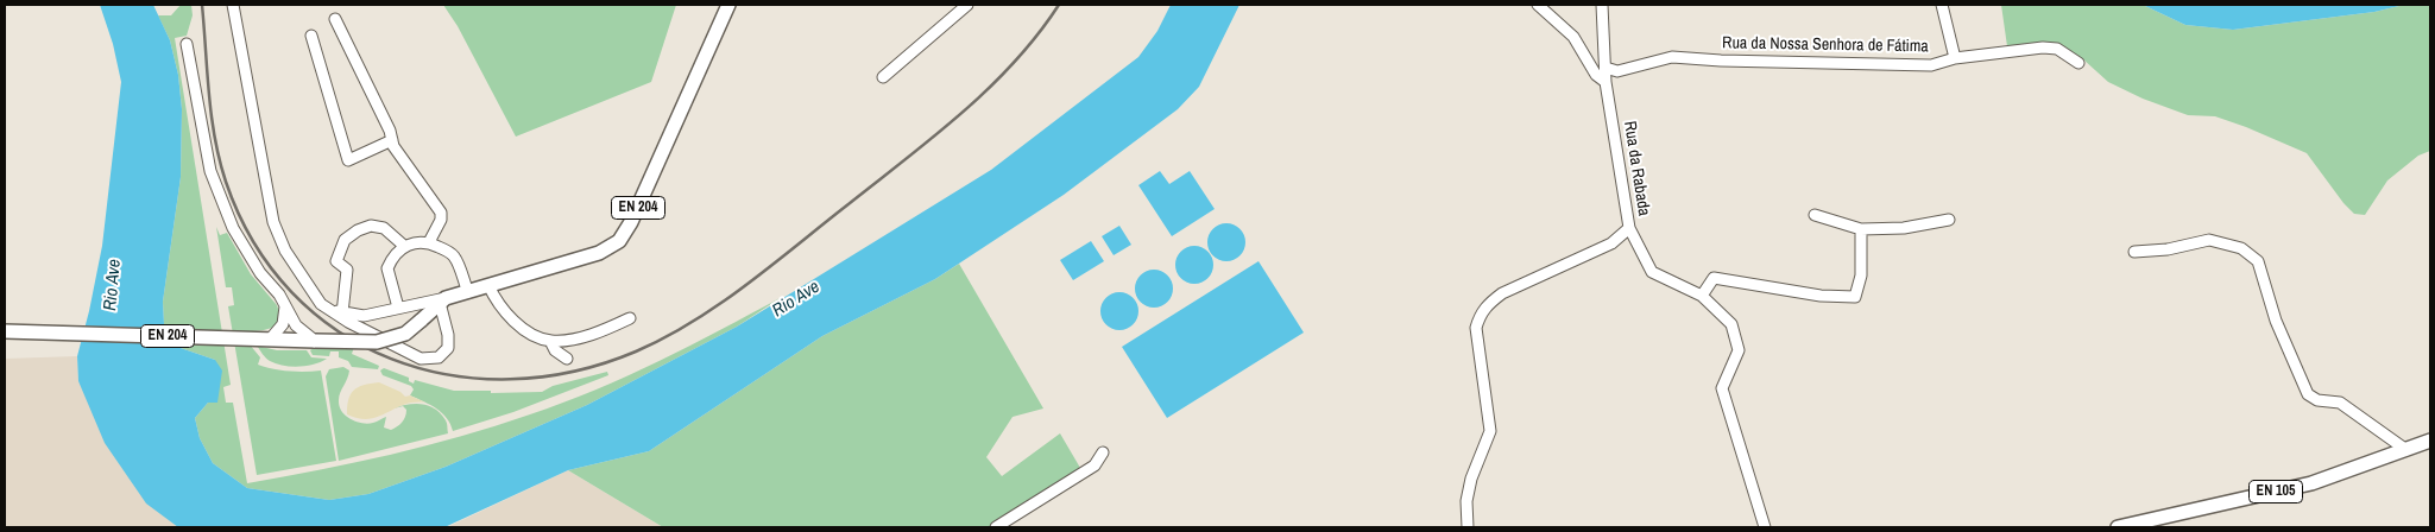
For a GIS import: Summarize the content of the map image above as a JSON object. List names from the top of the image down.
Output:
{
  "streets": {
    "main road": ["EN 204", "EN 105"],
    "street": ["Rua da Nossa Senhora de Fátima", "Rua da Rabada"]
  },
  "crossings": [
    ["Rua da Nossa Senhora de Fátima", "Rua da Rabada"]
  ],
  "water": ["Rio Ave"]
}
